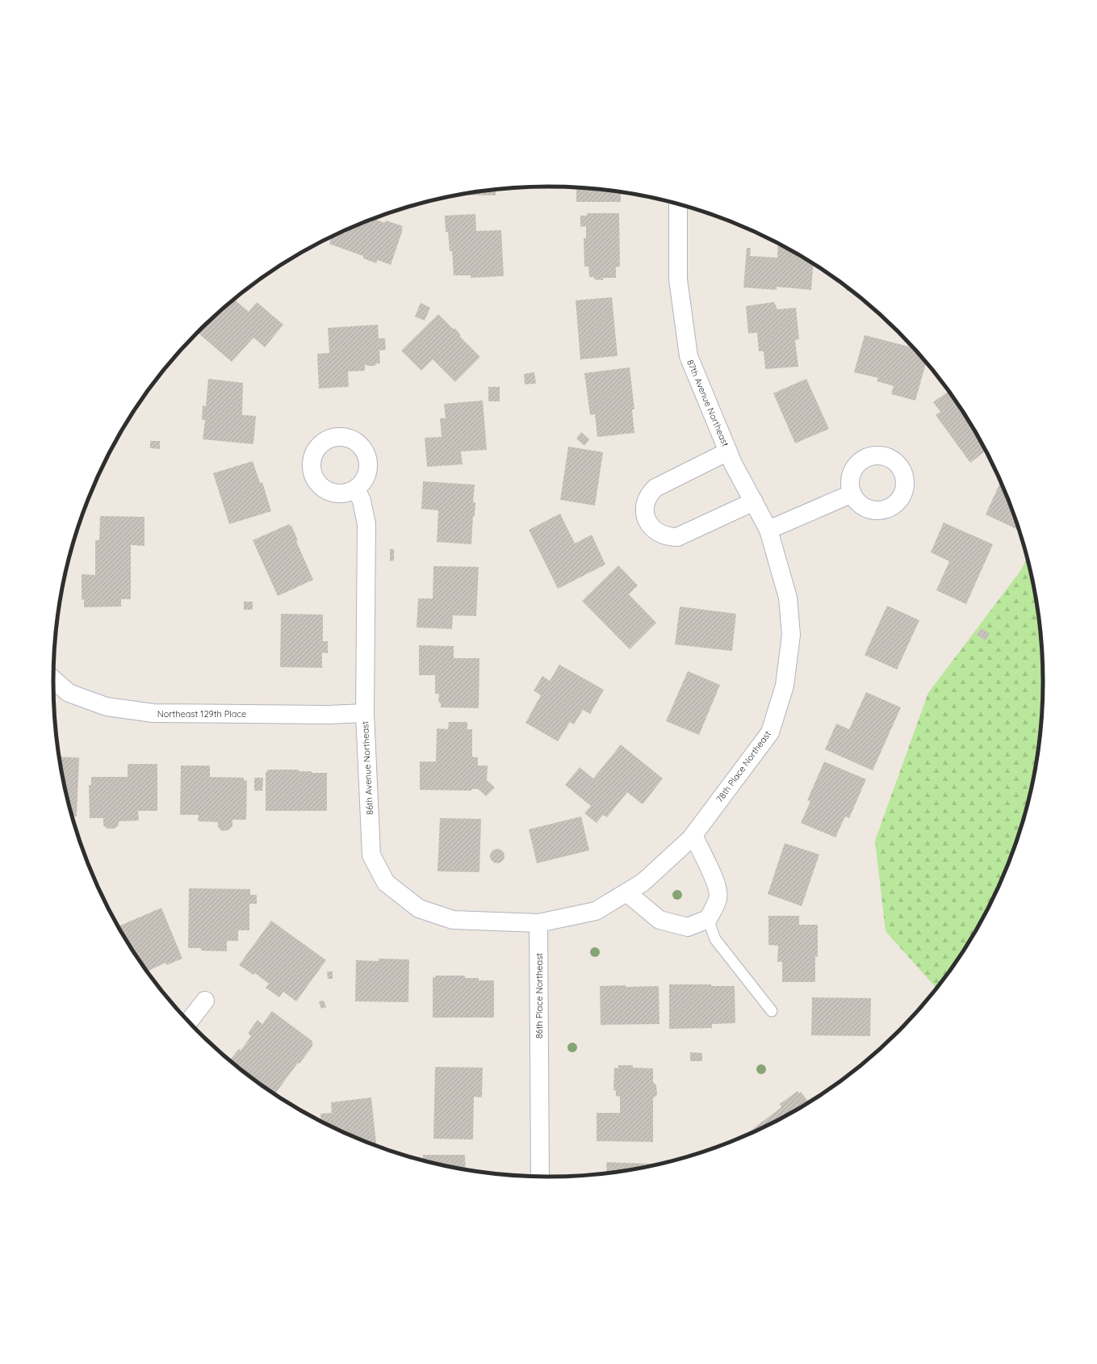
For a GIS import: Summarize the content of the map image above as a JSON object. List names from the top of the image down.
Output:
{
  "streets": {
    "street": [
      "87th Avenue Northeast",
      "Northeast 129th Place",
      "78th Place Northeast",
      "86th Avenue Northeast",
      "86th Place Northeast"
    ]
  },
  "crossings": [
    ["87th Avenue Northeast", "78th Place Northeast"],
    ["Northeast 129th Place", "86th Avenue Northeast"],
    ["86th Avenue Northeast", "86th Place Northeast"]
  ]
}
